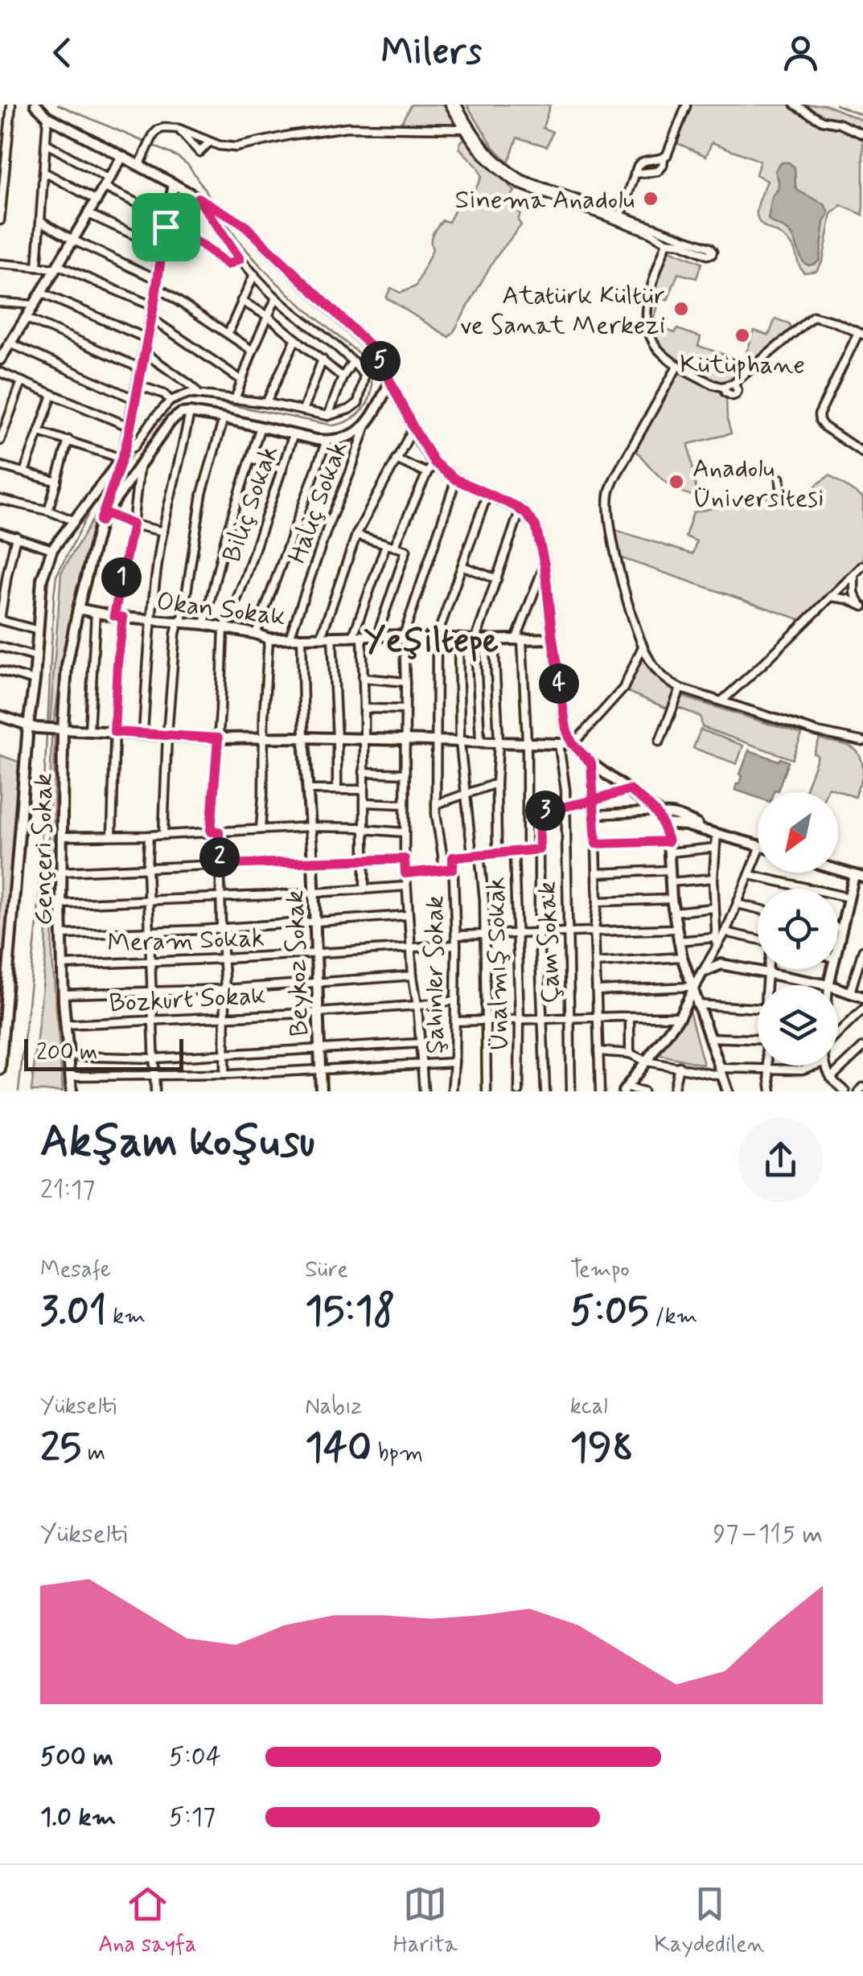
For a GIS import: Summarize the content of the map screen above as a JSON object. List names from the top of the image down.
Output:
{
  "streets": {
    "street": [
      "Haliç Sokak",
      "Biliç Sokak",
      "Okan Sokak",
      "Gençeri Sokak",
      "Meram Sokak",
      "Çam Sokak",
      "Beykoz Sokak",
      "Ünalmış Sokak",
      "Şahinler Sokak",
      "Bozkurt Sokak"
    ]
  },
  "crossings": [
    ["Haliç Sokak", "Okan Sokak"],
    ["Biliç Sokak", "Okan Sokak"],
    ["Okan Sokak", "Gençeri Sokak"],
    ["Gençeri Sokak", "Meram Sokak"],
    ["Gençeri Sokak", "Bozkurt Sokak"],
    ["Meram Sokak", "Beykoz Sokak"],
    ["Meram Sokak", "Şahinler Sokak"],
    ["Beykoz Sokak", "Bozkurt Sokak"],
    ["Ünalmış Sokak", "Şahinler Sokak"],
    ["Şahinler Sokak", "Bozkurt Sokak"]
  ],
  "districts": ["Yeşiltepe"],
  "places": [
    "Sinema Anadolu",
    "Atatürk Kültür ve Sanat Merkezi",
    "Kütüphane",
    "Anadolu Üniversitesi"
  ],
  "scale_bar": "200 m",
  "north": "bottom left",
  "page": {
    "header": "Milers",
    "pins": [
      "5",
      "1",
      "4",
      "3",
      "2"
    ],
    "scale": "200 m",
    "heading": ["Akşam koşusu", "21:17"],
    "stats": [
      ["Mesafe", "3.01 km"],
      ["Süre", "15:18"],
      ["Tempo", "5:05 /km"],
      ["Yükselti", "25 m"],
      ["Nabız", "140 bpm"],
      ["kcal", "198"]
    ],
    "chart": ["Yükselti", "97–115 m"],
    "list": [
      {
        "name": "500 m",
        "note": "5:04"
      },
      {
        "name": "1.0 km",
        "note": "5:17"
      }
    ],
    "tabs": ["Ana sayfa", "Harita", "Kaydedilen"]
  }
}
